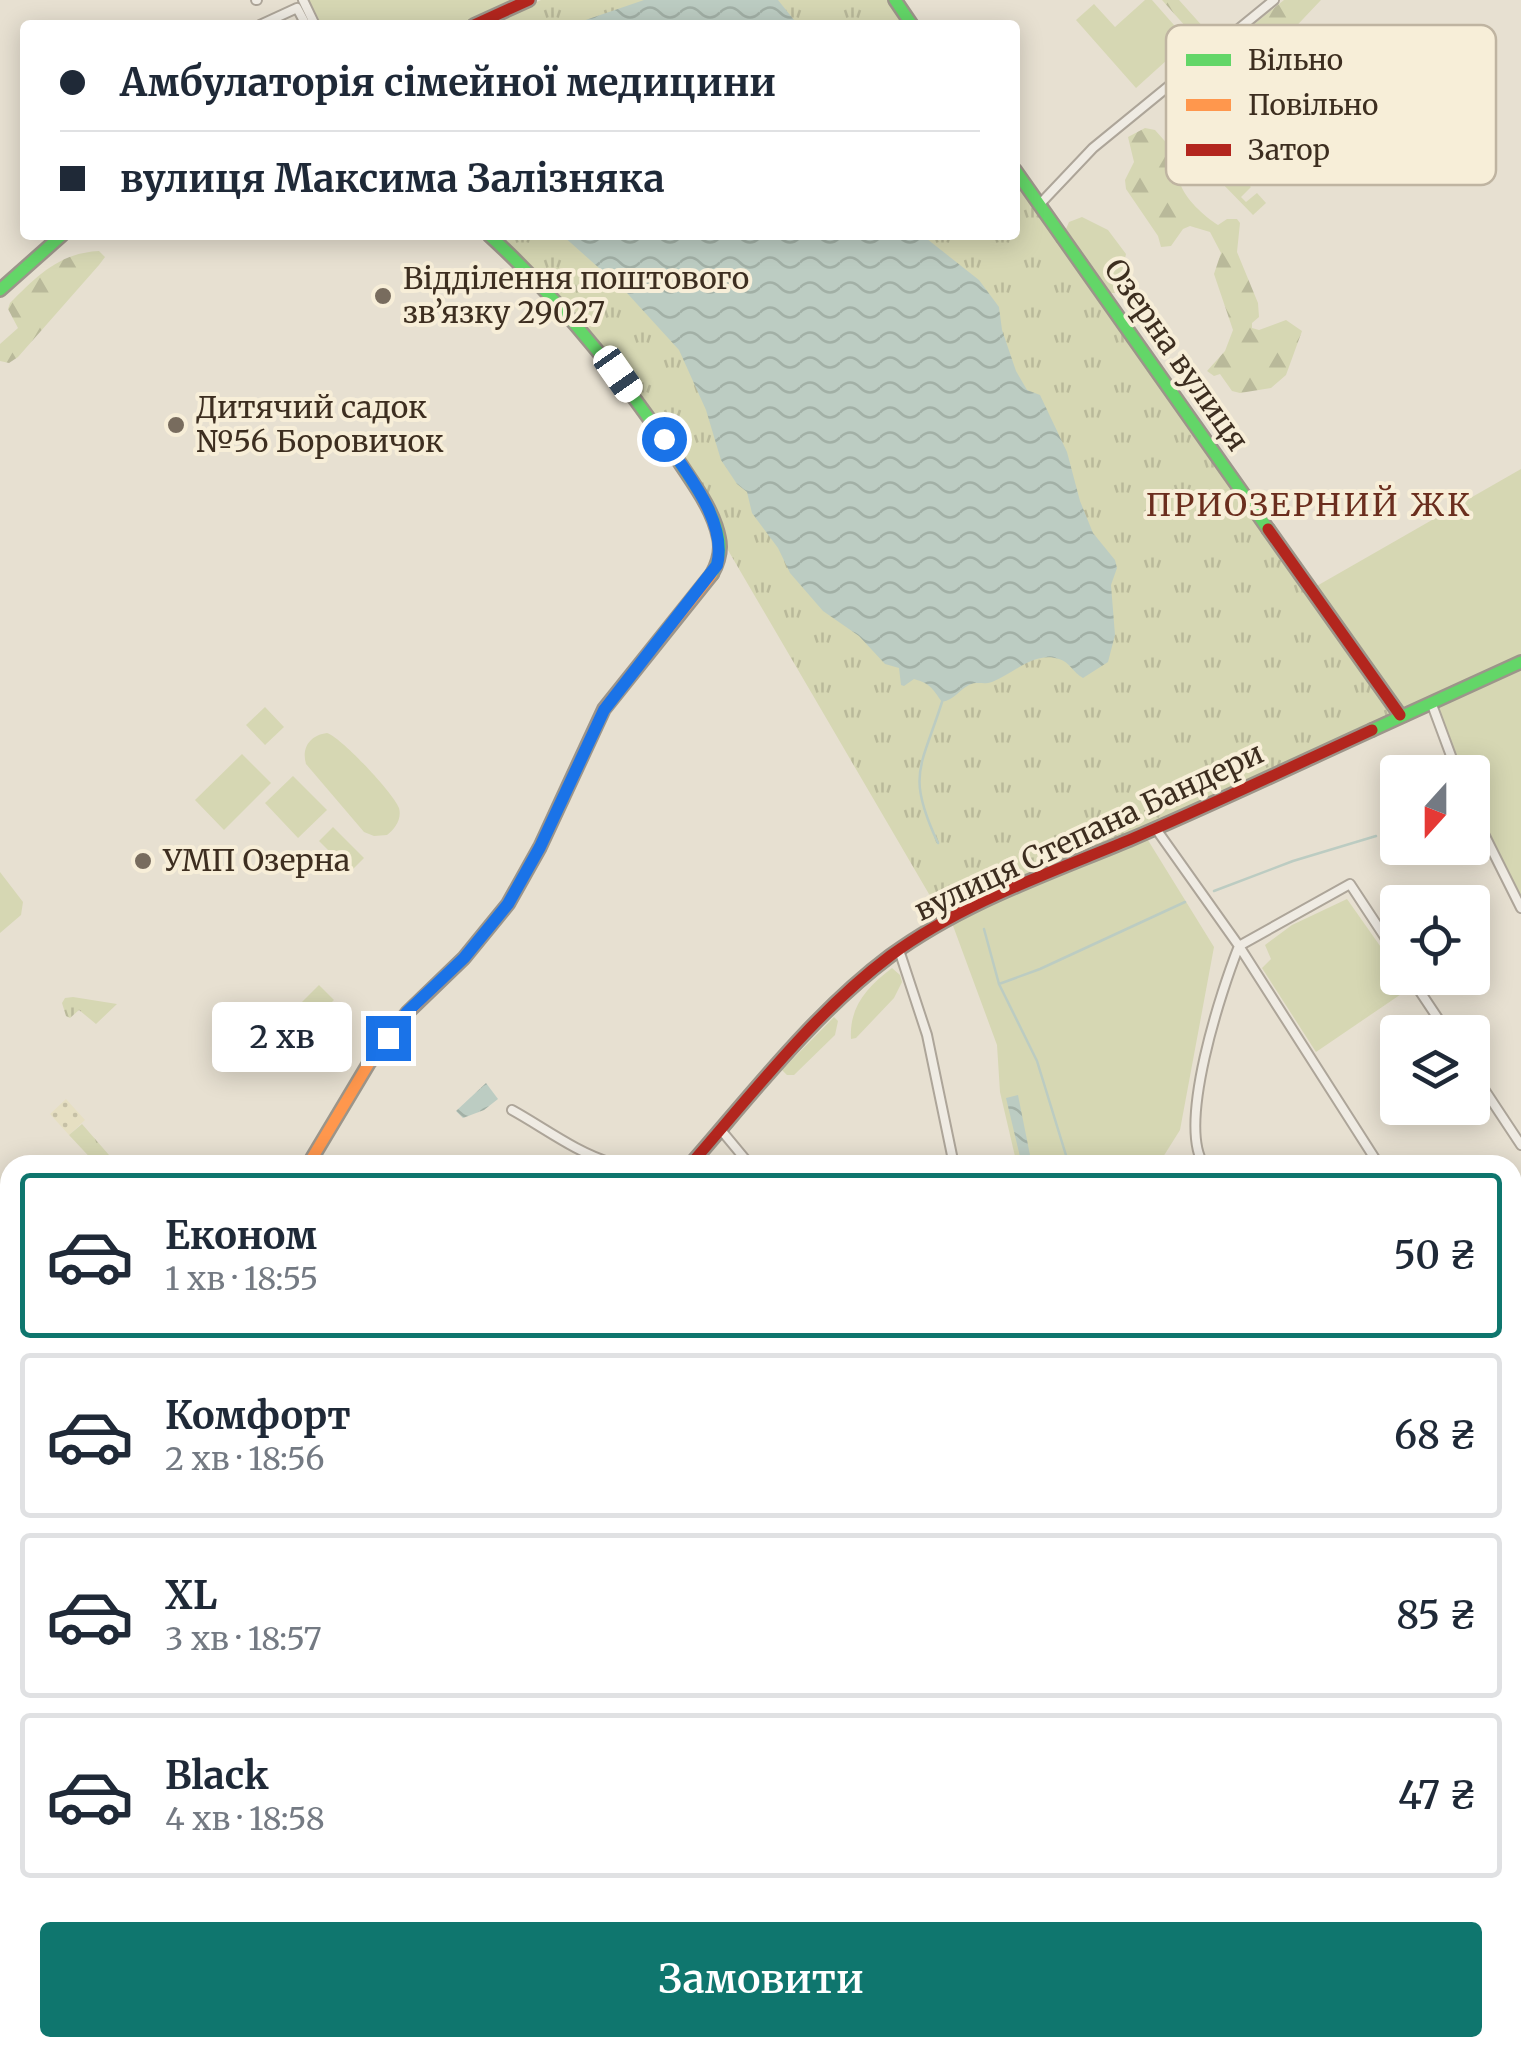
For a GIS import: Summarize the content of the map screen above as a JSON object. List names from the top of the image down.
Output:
{
  "streets": {
    "street": ["Озерна вулиця", "вулиця Степана Бандери"]
  },
  "crossings": [
    ["Озерна вулиця", "вулиця Степана Бандери"]
  ],
  "districts": ["ПРИОЗЕРНИЙ ЖК"],
  "places": ["Відділення поштового зв’язку 29027", "Дитячий садок №56 Боровичок", "УМП Озерна"],
  "legend": ["Вільно", "Повільно", "Затор"],
  "north": "bottom",
  "page": {
    "banner": ["Амбулаторія сімейної медицини", "вулиця Максима Залізняка"],
    "bubble": "2 хв",
    "list": [
      {
        "name": "Економ",
        "note": "1 хв · 18:55",
        "value": "50 ₴"
      },
      {
        "name": "Комфорт",
        "note": "2 хв · 18:56",
        "value": "68 ₴"
      },
      {
        "name": "XL",
        "note": "3 хв · 18:57",
        "value": "85 ₴"
      },
      {
        "name": "Black",
        "note": "4 хв · 18:58",
        "value": "47 ₴"
      }
    ],
    "buttons": "Замовити"
  }
}
